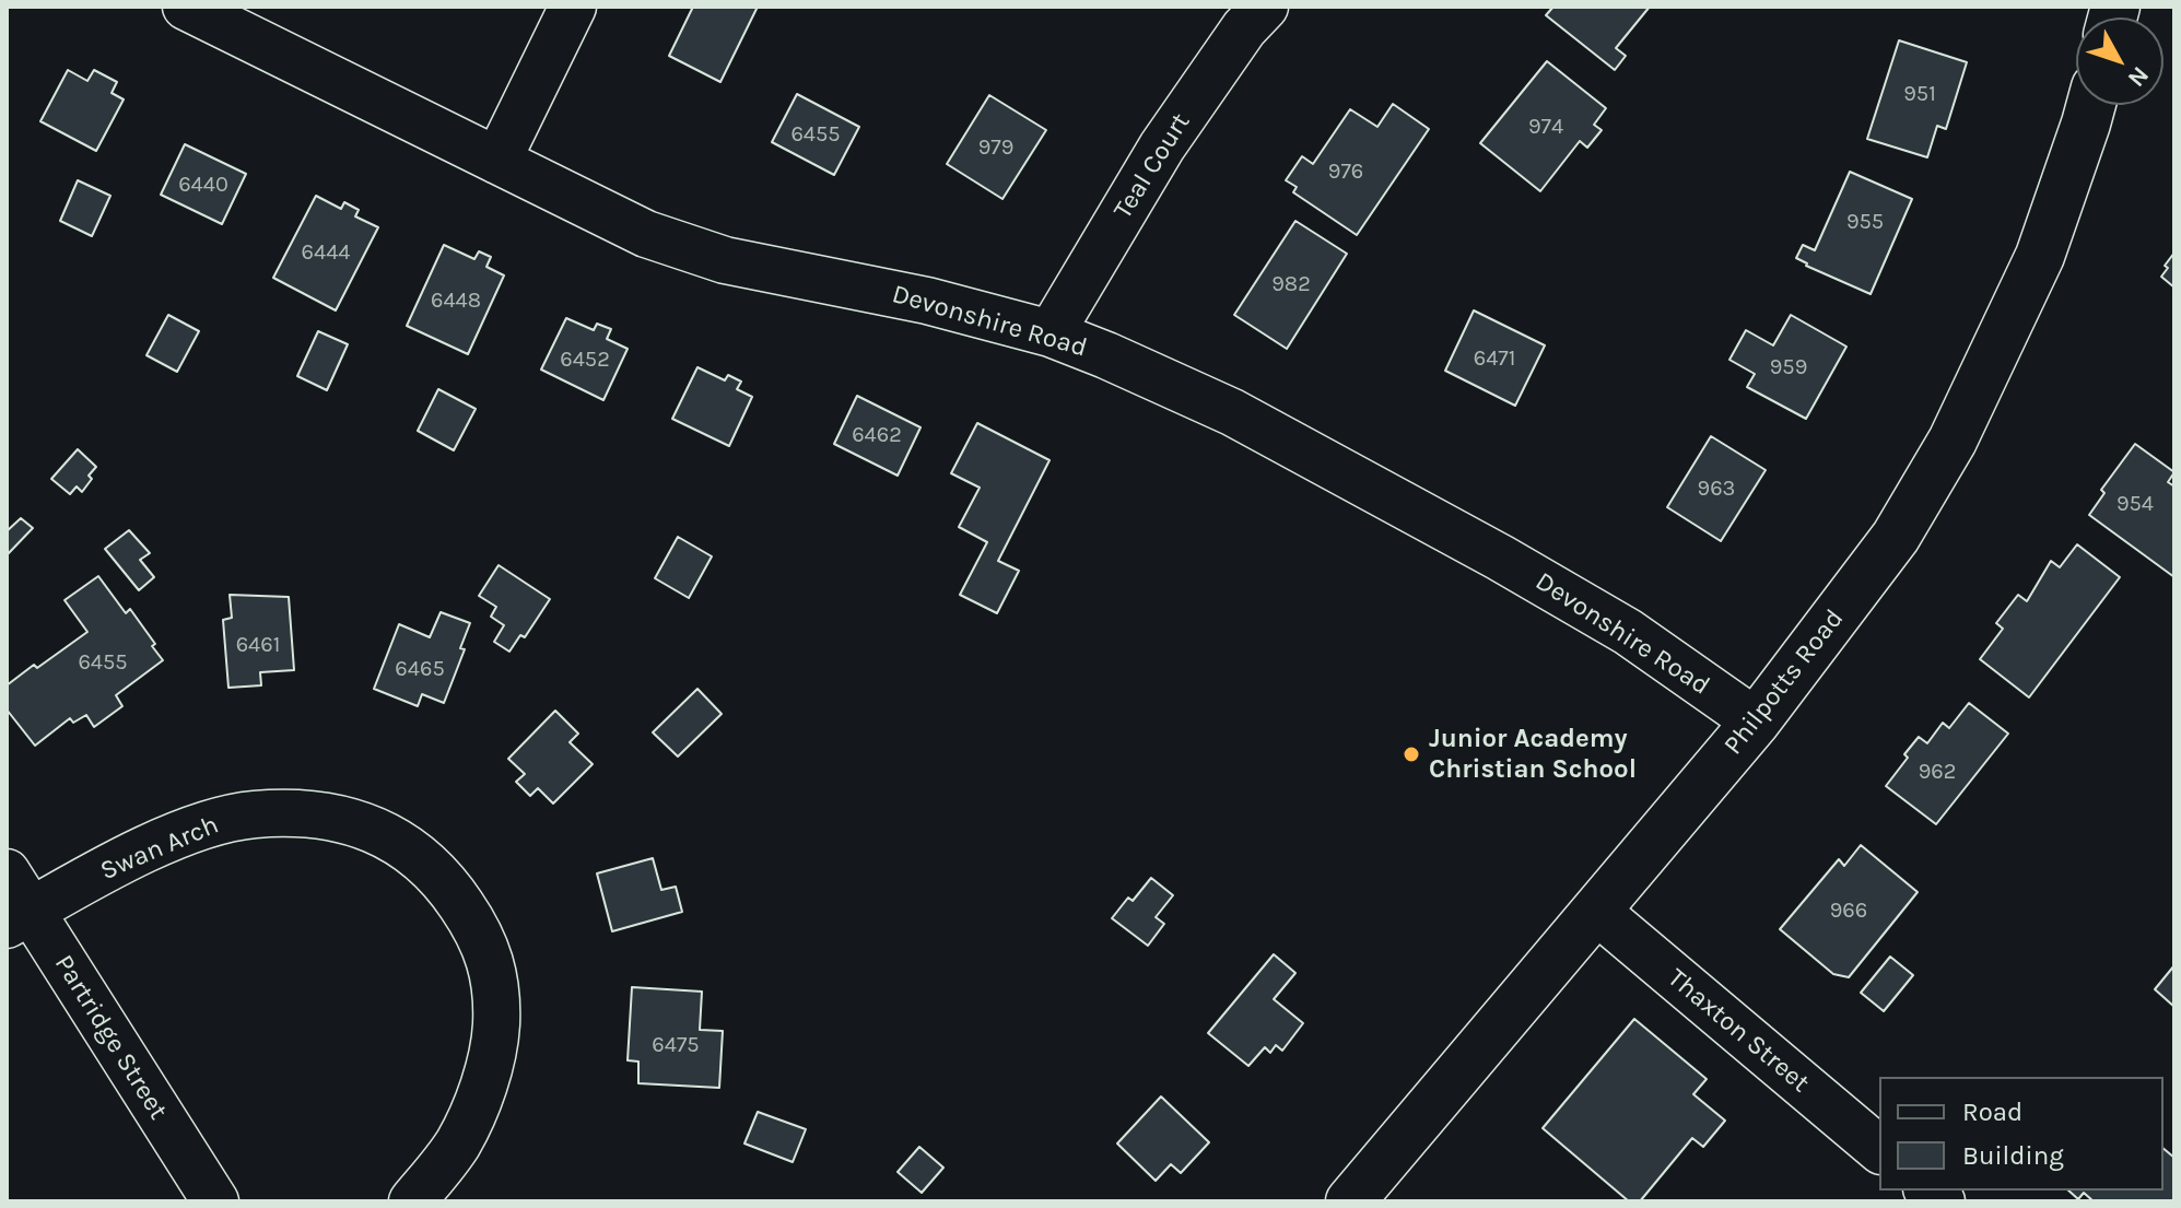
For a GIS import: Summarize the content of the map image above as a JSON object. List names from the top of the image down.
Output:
{
  "streets": {
    "street": [
      "Teal Court",
      "Devonshire Road",
      "Philpotts Road",
      "Swan Arch",
      "Thaxton Street",
      "Partridge Street"
    ]
  },
  "crossings": [
    ["Teal Court", "Devonshire Road"],
    ["Devonshire Road", "Philpotts Road"],
    ["Philpotts Road", "Thaxton Street"],
    ["Swan Arch", "Partridge Street"]
  ],
  "places": ["Junior Academy Christian School"],
  "house_numbers": [
    "951",
    "974",
    "6455",
    "979",
    "976",
    "6440",
    "955",
    "6444",
    "982",
    "6448",
    "6471",
    "6452",
    "959",
    "6462",
    "963",
    "954",
    "6461",
    "6455",
    "6465",
    "962",
    "966",
    "6475"
  ],
  "legend": ["Road", "Building"],
  "north": "bottom right"
}
